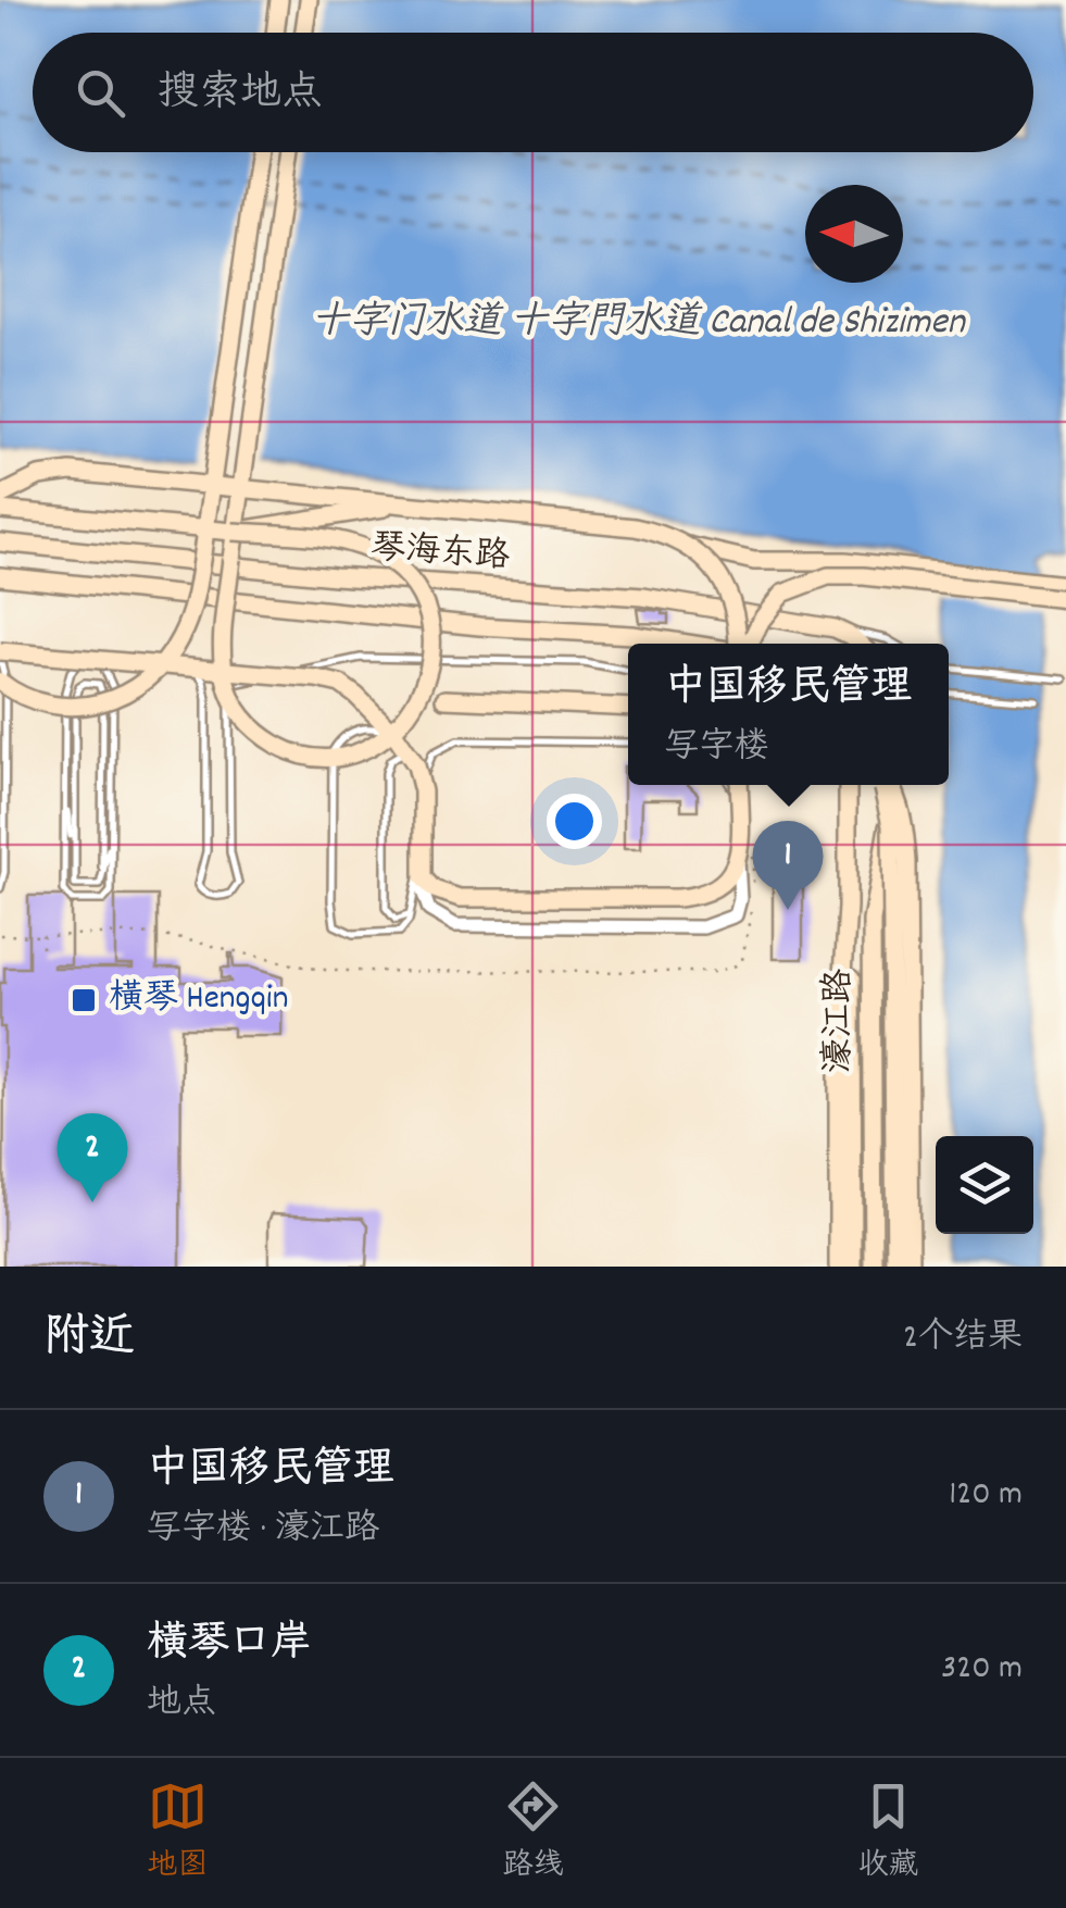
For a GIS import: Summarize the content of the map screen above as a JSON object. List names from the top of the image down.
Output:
{
  "streets": {
    "main road": ["琴海东路", "濠江路"]
  },
  "water": ["十字门水道 十字門水道 Canal de Shizimen"],
  "places": {
    "transit": ["橫琴 Hengqin"]
  },
  "north": "left",
  "page": {
    "search": "搜索地点",
    "popup": ["中国移民管理", "写字楼"],
    "pins": ["1", "2"],
    "heading": ["附近", "2个结果"],
    "list": [
      {
        "mark": "1",
        "name": "中国移民管理",
        "note": "写字楼 · 濠江路",
        "value": "120 m"
      },
      {
        "mark": "2",
        "name": "横琴口岸",
        "note": "地点",
        "value": "320 m"
      }
    ],
    "nav": ["地图", "路线", "收藏"]
  }
}
